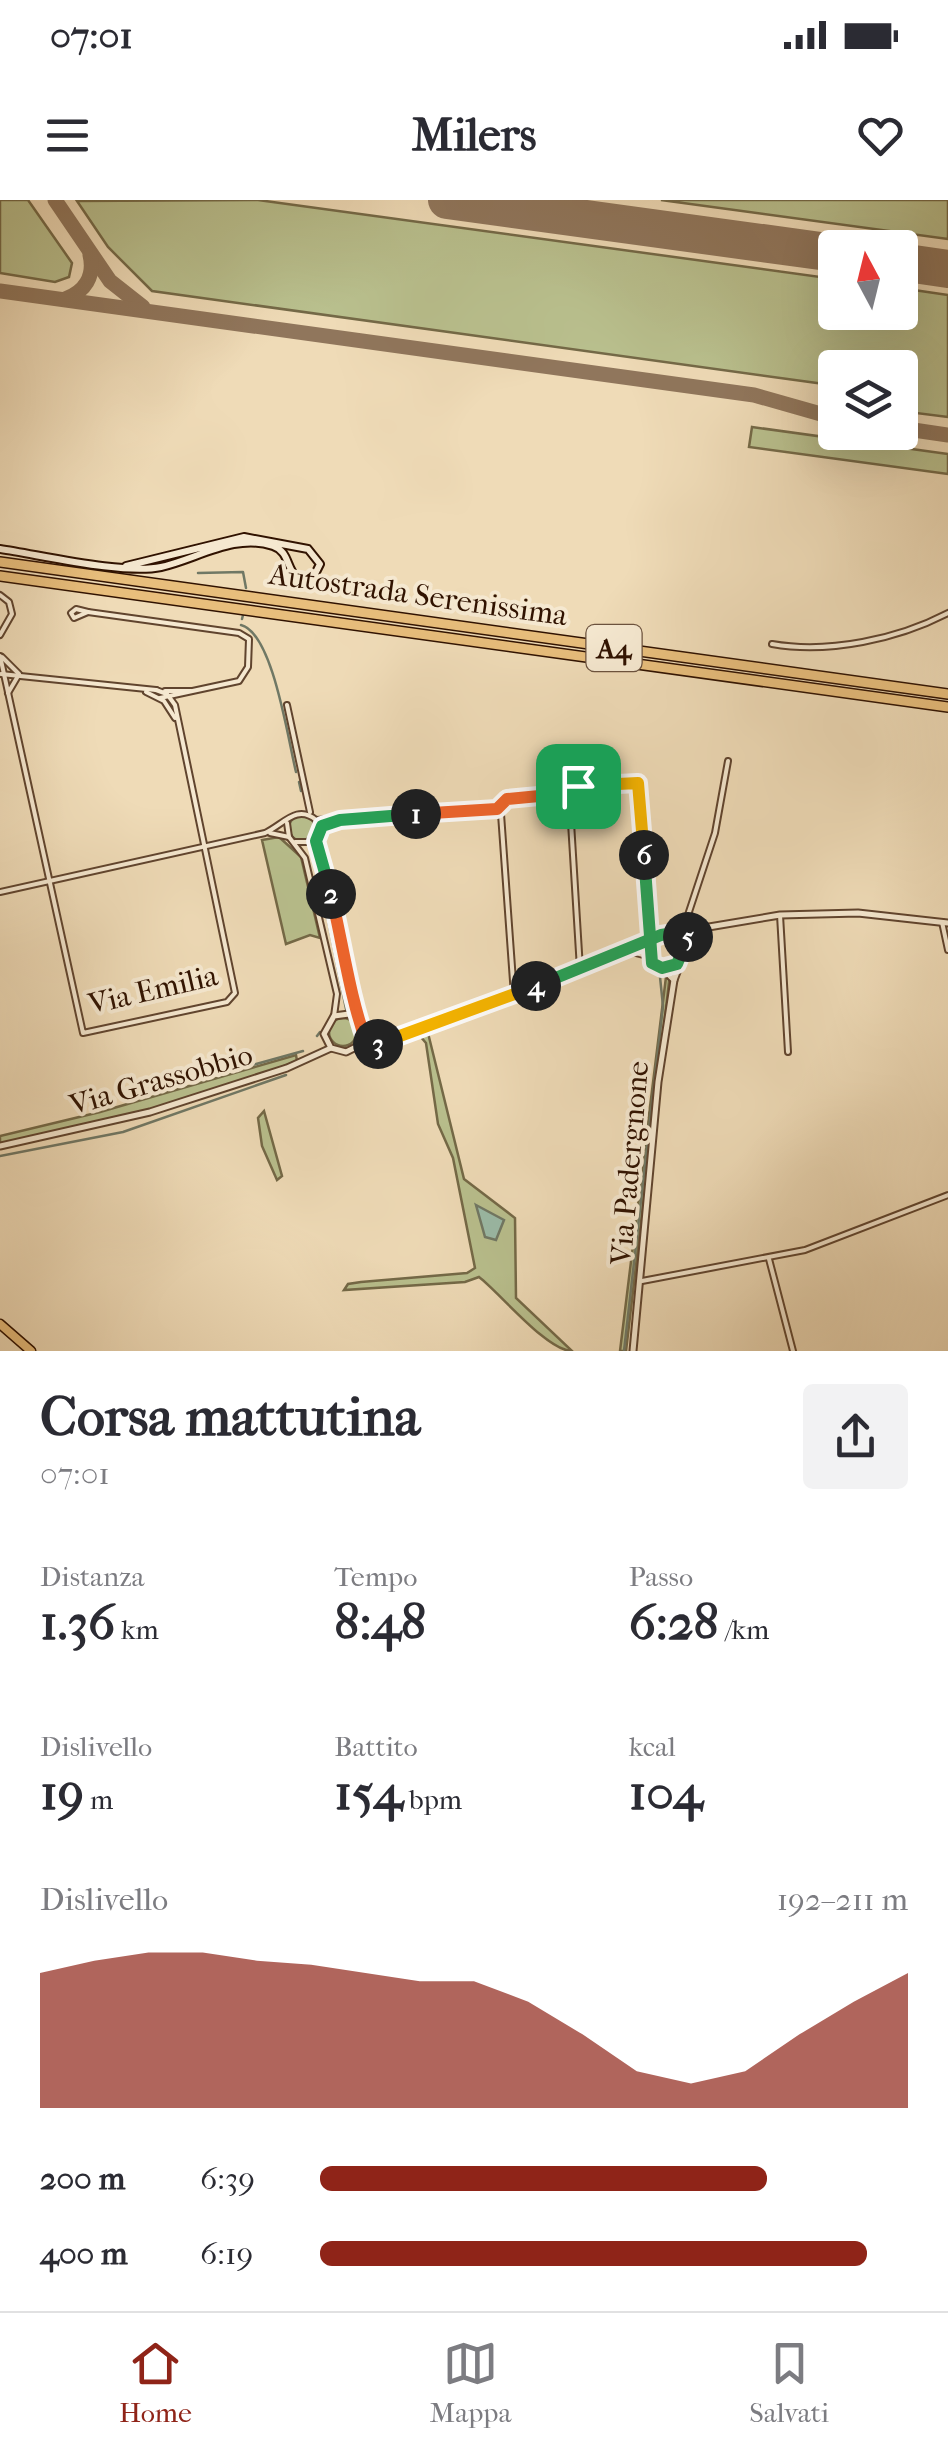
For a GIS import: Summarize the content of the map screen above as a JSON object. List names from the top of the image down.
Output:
{
  "streets": {
    "highway": ["Autostrada Serenissima", "A4"],
    "street": ["Via Emilia", "Via Grassobbio", "Via Padergnone"]
  },
  "north": "top",
  "page": {
    "status": "07:01",
    "header": "Milers",
    "pins": [
      "1",
      "6",
      "2",
      "5",
      "4",
      "3"
    ],
    "heading": ["Corsa mattutina", "07:01"],
    "stats": [
      ["Distanza", "1.36 km"],
      ["Tempo", "8:48"],
      ["Passo", "6:28 /km"],
      ["Dislivello", "19 m"],
      ["Battito", "154 bpm"],
      ["kcal", "104"]
    ],
    "chart": ["Dislivello", "192–211 m"],
    "list": [
      {
        "name": "200 m",
        "note": "6:39"
      },
      {
        "name": "400 m",
        "note": "6:19"
      }
    ],
    "tabs": ["Home", "Mappa", "Salvati"]
  }
}
